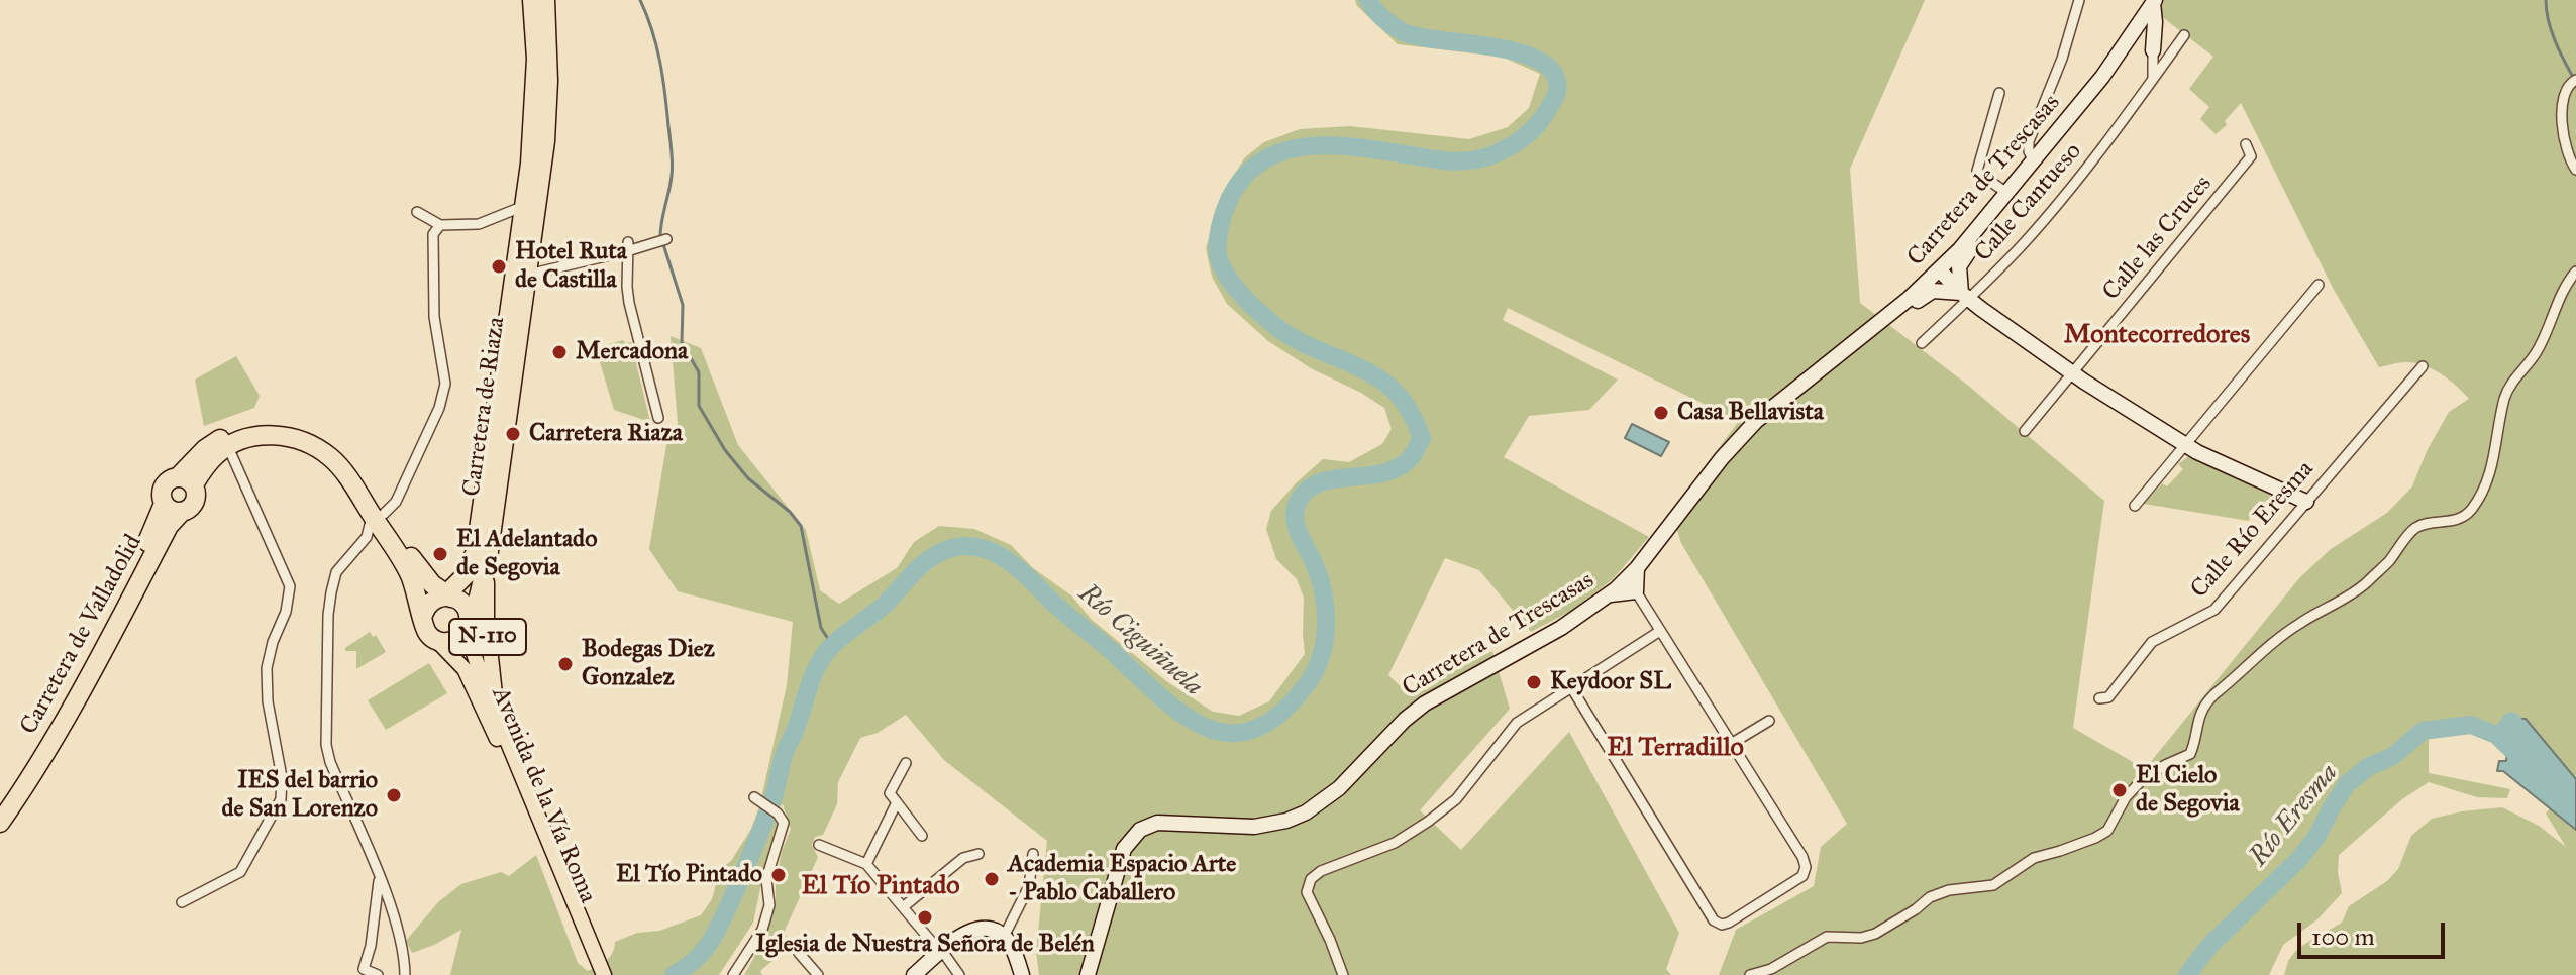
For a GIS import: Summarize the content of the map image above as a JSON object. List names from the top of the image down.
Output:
{
  "streets": {
    "highway": ["Carretera de Riaza", "Carretera de Valladolid", "N-110"],
    "main road": ["Avenida de la Vía Roma"],
    "street": [
      "Carretera de Trescasas",
      "Calle Cantueso",
      "Calle las Cruces",
      "Calle Río Eresma"
    ]
  },
  "crossings": [
    ["Carretera de Riaza", "Avenida de la Vía Roma"]
  ],
  "districts": ["Montecorredores", "El Terradillo", "El Tío Pintado"],
  "water": ["Río Ciguiñuela", "Río Eresma"],
  "places": [
    "Hotel Ruta de Castilla",
    "Mercadona",
    "Casa Bellavista",
    "Carretera Riaza",
    "El Adelantado de Segovia",
    "Bodegas Diez Gonzalez",
    "Keydoor SL",
    "El Cielo de Segovia",
    "IES del barrio de San Lorenzo",
    "El Tío Pintado",
    "Academia Espacio Arte - Pablo Caballero",
    "Iglesia de Nuestra Señora de Belén"
  ],
  "scale_bar": "100 m"
}
